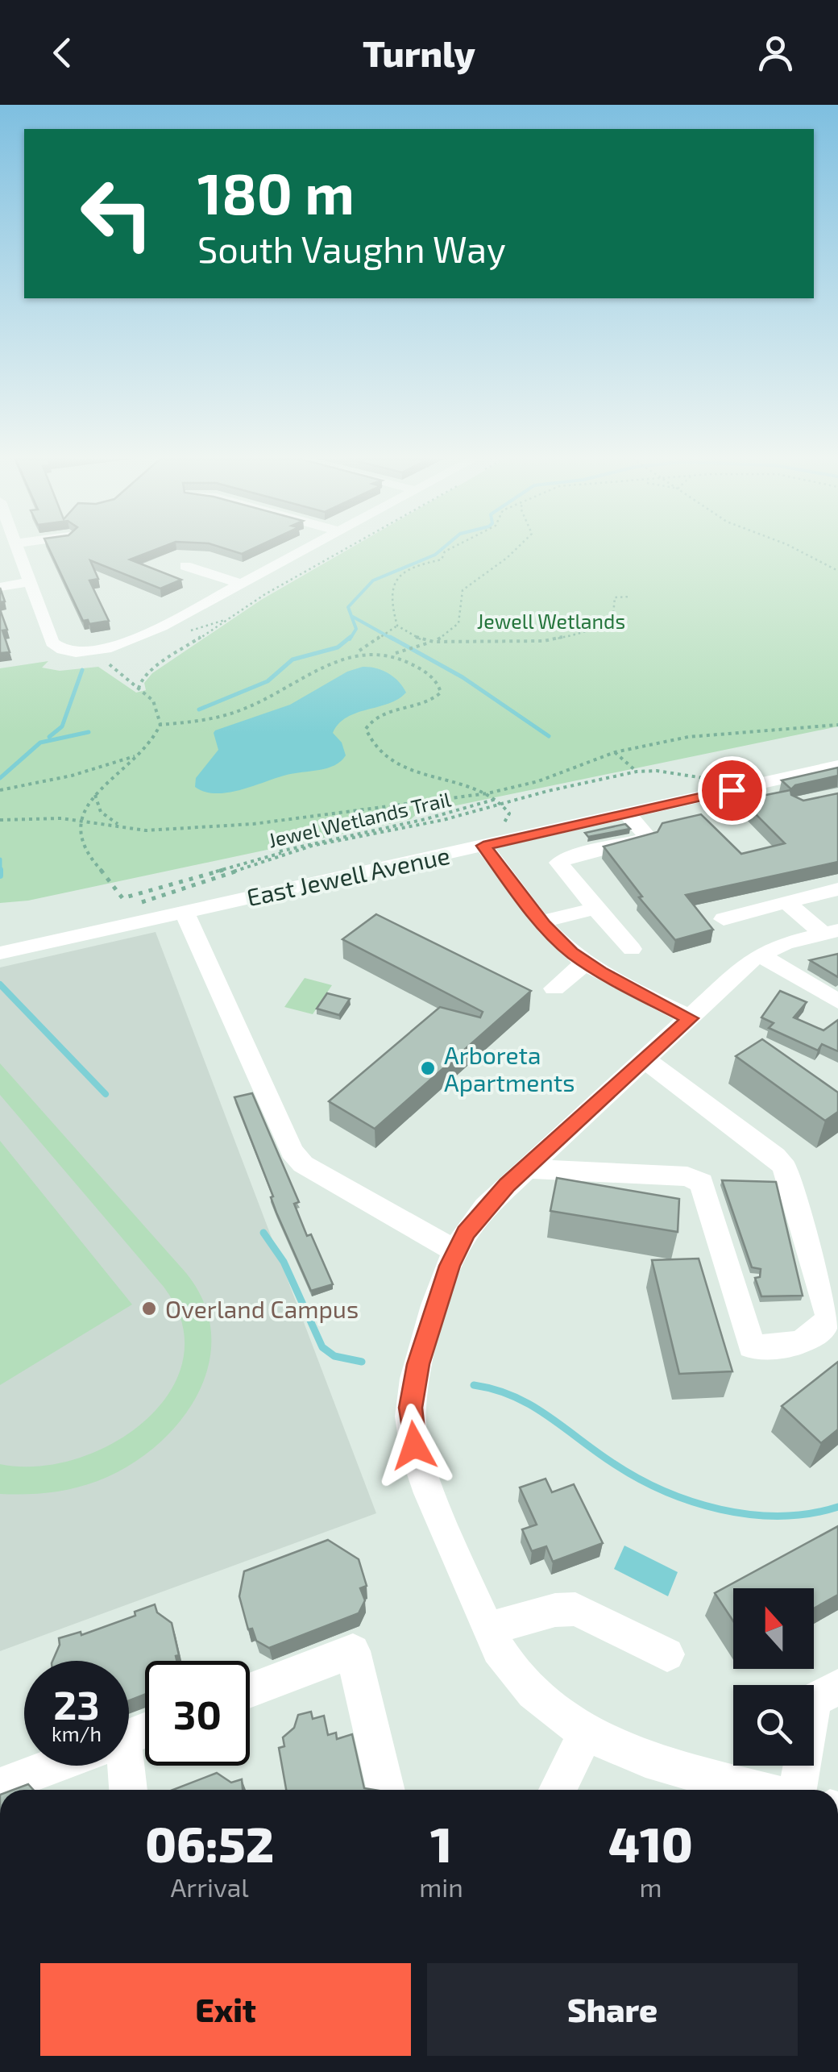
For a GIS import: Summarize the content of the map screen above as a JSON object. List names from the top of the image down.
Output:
{
  "streets": {
    "street": ["East Jewell Avenue"],
    "path": ["Jewel Wetlands Trail"]
  },
  "parks": ["Jewell Wetlands"],
  "places": ["Arboreta Apartments", "Overland Campus"],
  "north": "top",
  "page": {
    "header": "Turnly",
    "turn": ["180 m", "South Vaughn Way"],
    "speed": "23 km/h",
    "limit": "30",
    "eta": [
      "06:52",
      "Arrival",
      "1",
      "min",
      "410",
      "m"
    ],
    "buttons": ["Exit", "Share"]
  }
}
